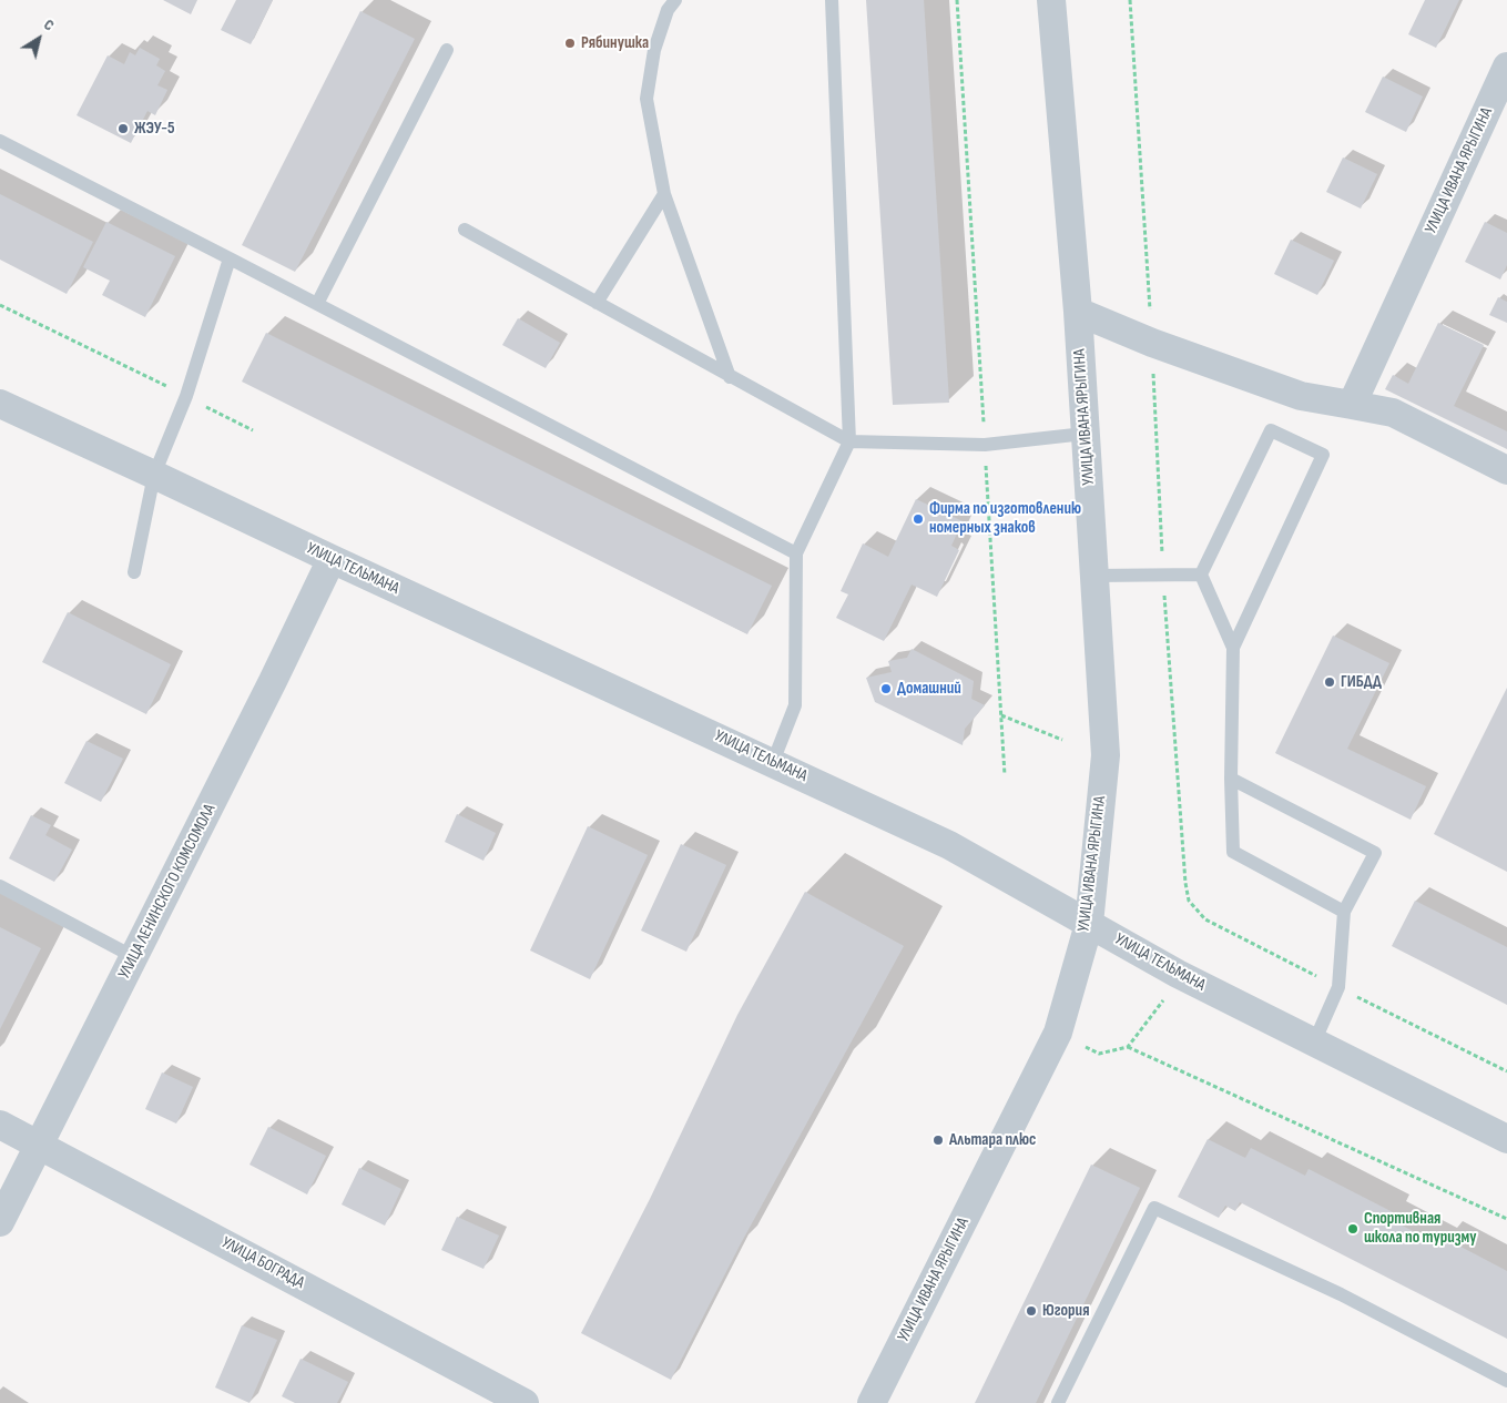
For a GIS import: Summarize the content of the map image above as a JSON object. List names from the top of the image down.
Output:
{
  "streets": {
    "street": [
      "УЛИЦА ИВАНА ЯРЫГИНА",
      "УЛИЦА ТЕЛЬМАНА",
      "УЛИЦА ЛЕНИНСКОГО КОМСОМОЛА",
      "УЛИЦА БОГРАДА"
    ]
  },
  "crossings": [
    ["УЛИЦА ИВАНА ЯРЫГИНА", "УЛИЦА ТЕЛЬМАНА"],
    ["УЛИЦА ТЕЛЬМАНА", "УЛИЦА ЛЕНИНСКОГО КОМСОМОЛА"],
    ["УЛИЦА ЛЕНИНСКОГО КОМСОМОЛА", "УЛИЦА БОГРАДА"]
  ],
  "places": [
    "Рябинушка",
    "ЖЭУ-5",
    "Фирма по изготовлению номерных знаков",
    "ГИБДД",
    "Домашний",
    "Альтара плюс",
    "Спортивная школа по туризму",
    "Югория"
  ],
  "north": "top right"
}
